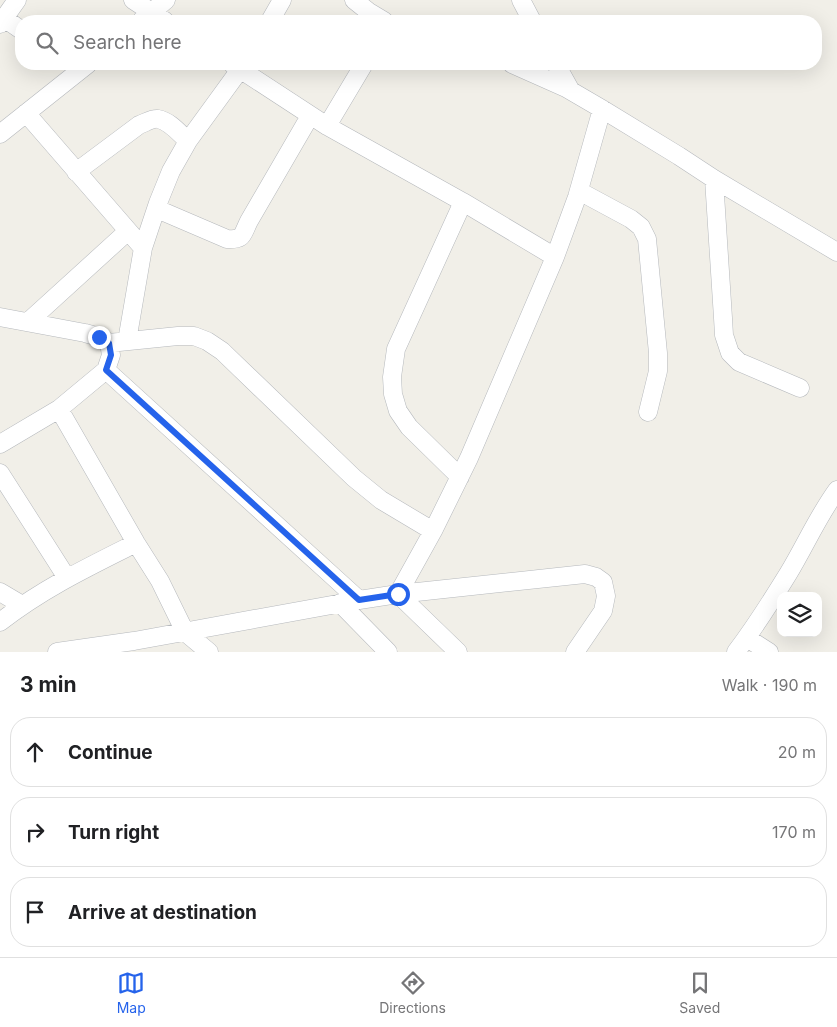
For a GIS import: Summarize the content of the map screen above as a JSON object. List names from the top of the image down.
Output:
{
  "page": {
    "search": "Search here",
    "heading": ["3 min", "Walk · 190 m"],
    "list": [
      ["Continue", "20 m"],
      ["Turn right", "170 m"],
      "Arrive at destination"
    ],
    "nav": ["Map", "Directions", "Saved"]
  }
}
